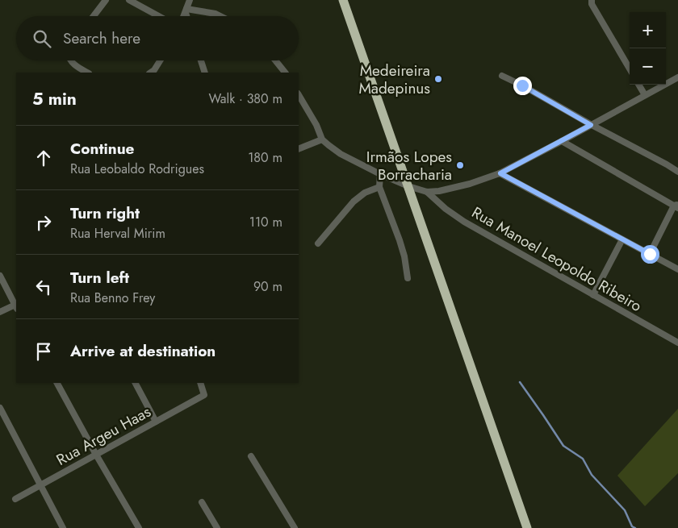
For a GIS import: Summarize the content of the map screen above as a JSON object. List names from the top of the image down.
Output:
{
  "streets": {
    "street": ["Rua Manoel Leopoldo Ribeiro", "Rua Argeu Haas"]
  },
  "places": ["Medeireira Madepinus", "Irmãos Lopes Borracharia"],
  "page": {
    "map_buttons": ["+", "−"],
    "search": "Search here",
    "heading": ["5 min", "Walk · 380 m"],
    "list": [
      ["Continue", "Rua Leobaldo Rodrigues", "180 m"],
      ["Turn right", "Rua Herval Mirim", "110 m"],
      ["Turn left", "Rua Benno Frey", "90 m"],
      "Arrive at destination"
    ]
  }
}
